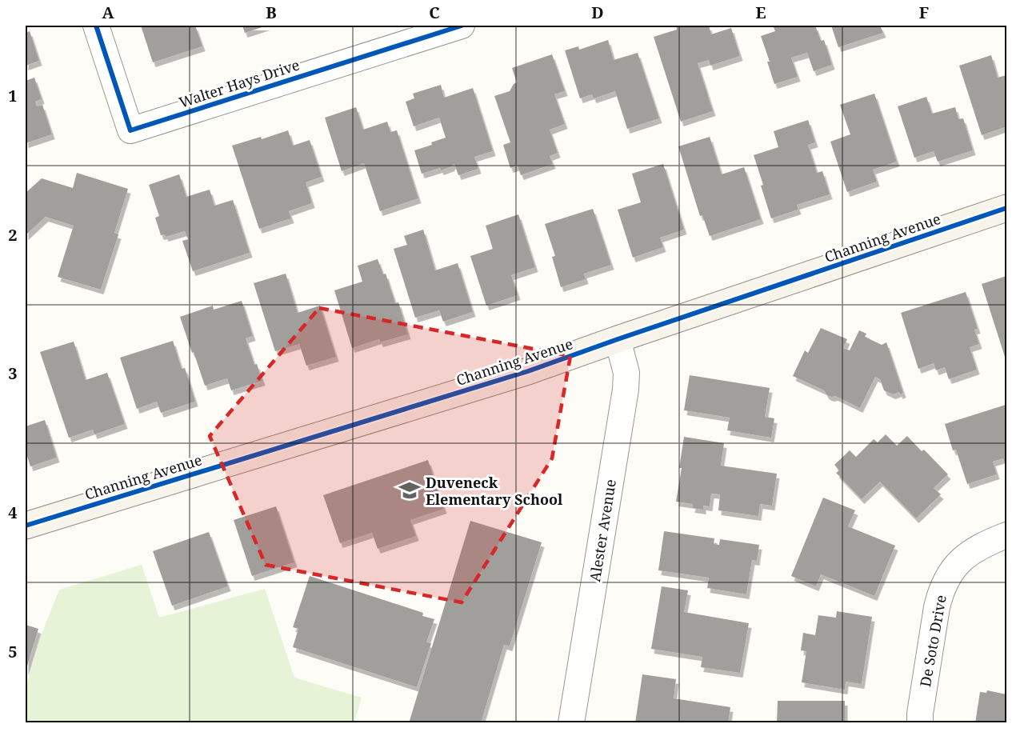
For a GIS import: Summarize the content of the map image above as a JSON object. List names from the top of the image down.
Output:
{
  "streets": {
    "street": [
      "Walter Hays Drive",
      "Channing Avenue",
      "Alester Avenue",
      "De Soto Drive"
    ]
  },
  "crossings": [
    ["Channing Avenue", "Alester Avenue"]
  ],
  "places": {
    "school or university": ["Duveneck Elementary School"]
  },
  "grid": {
    "columns": [
      "A",
      "B",
      "C",
      "D",
      "E",
      "F"
    ],
    "rows": [
      "1",
      "2",
      "3",
      "4",
      "5"
    ]
  }
}
